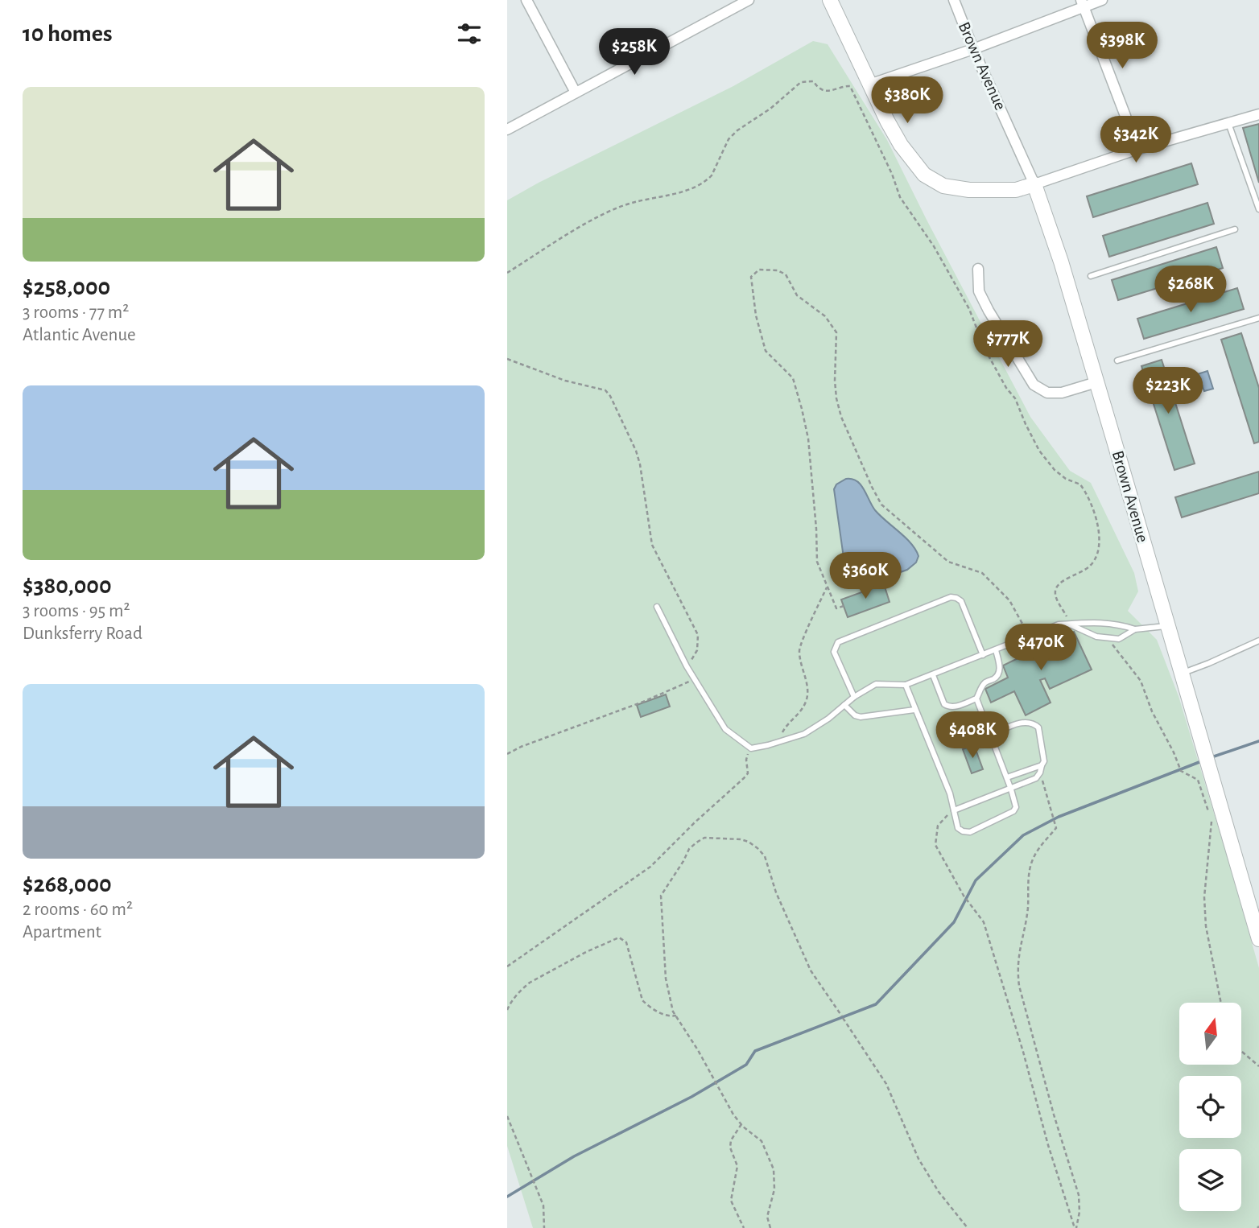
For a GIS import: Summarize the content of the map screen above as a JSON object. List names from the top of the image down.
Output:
{
  "streets": {
    "street": ["Brown Avenue"]
  },
  "north": "top",
  "page": {
    "heading": "10 homes",
    "price": [
      "$398K",
      "$258K",
      "$380K",
      "$342K",
      "$268K",
      "$777K",
      "$223K",
      "$360K",
      "$470K",
      "$408K"
    ],
    "list": [
      {
        "name": "$258,000",
        "note": "3 rooms · 77 m² · Atlantic Avenue"
      },
      {
        "name": "$380,000",
        "note": "3 rooms · 95 m² · Dunksferry Road"
      },
      {
        "name": "$268,000",
        "note": "2 rooms · 60 m² · Apartment"
      }
    ]
  }
}
